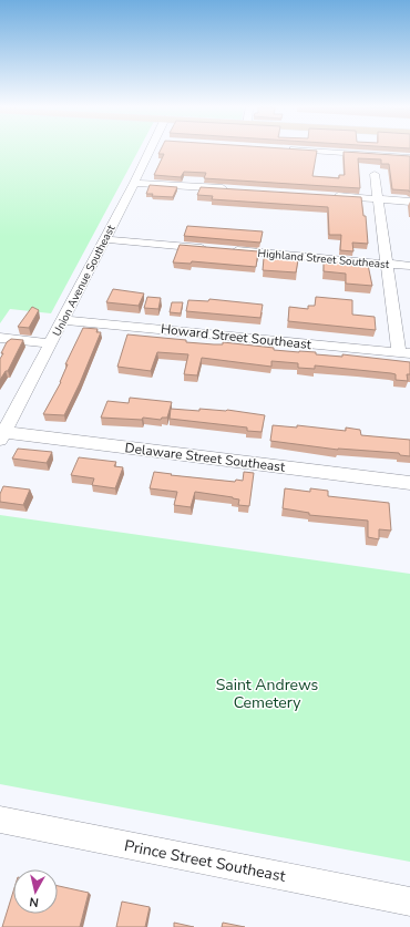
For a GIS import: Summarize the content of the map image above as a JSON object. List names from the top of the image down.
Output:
{
  "streets": {
    "street": [
      "Highland Street Southeast",
      "Union Avenue Southeast",
      "Howard Street Southeast",
      "Delaware Street Southeast",
      "Prince Street Southeast"
    ]
  },
  "crossings": [
    ["Union Avenue Southeast", "Howard Street Southeast"],
    ["Union Avenue Southeast", "Delaware Street Southeast"]
  ],
  "parks": ["Saint Andrews Cemetery"],
  "north": "bottom"
}
